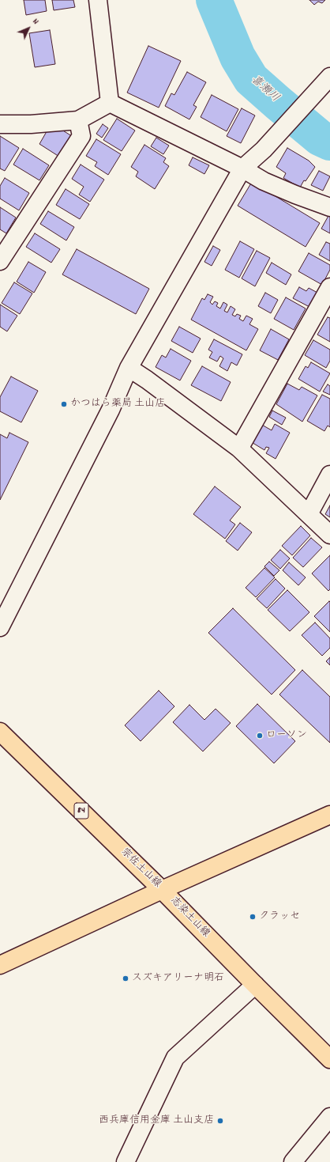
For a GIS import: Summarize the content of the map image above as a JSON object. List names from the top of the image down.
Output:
{
  "streets": {
    "main road": ["84", "宗佐土山線", "志染土山線"]
  },
  "crossings": [
    ["宗佐土山線", "志染土山線"]
  ],
  "water": ["喜瀬川"],
  "places": [
    "かつはら薬局 土山店",
    "ローソン",
    "クラッセ",
    "スズキアリーナ明石",
    "西兵庫信用金庫 土山支店"
  ],
  "north": "top right"
}
